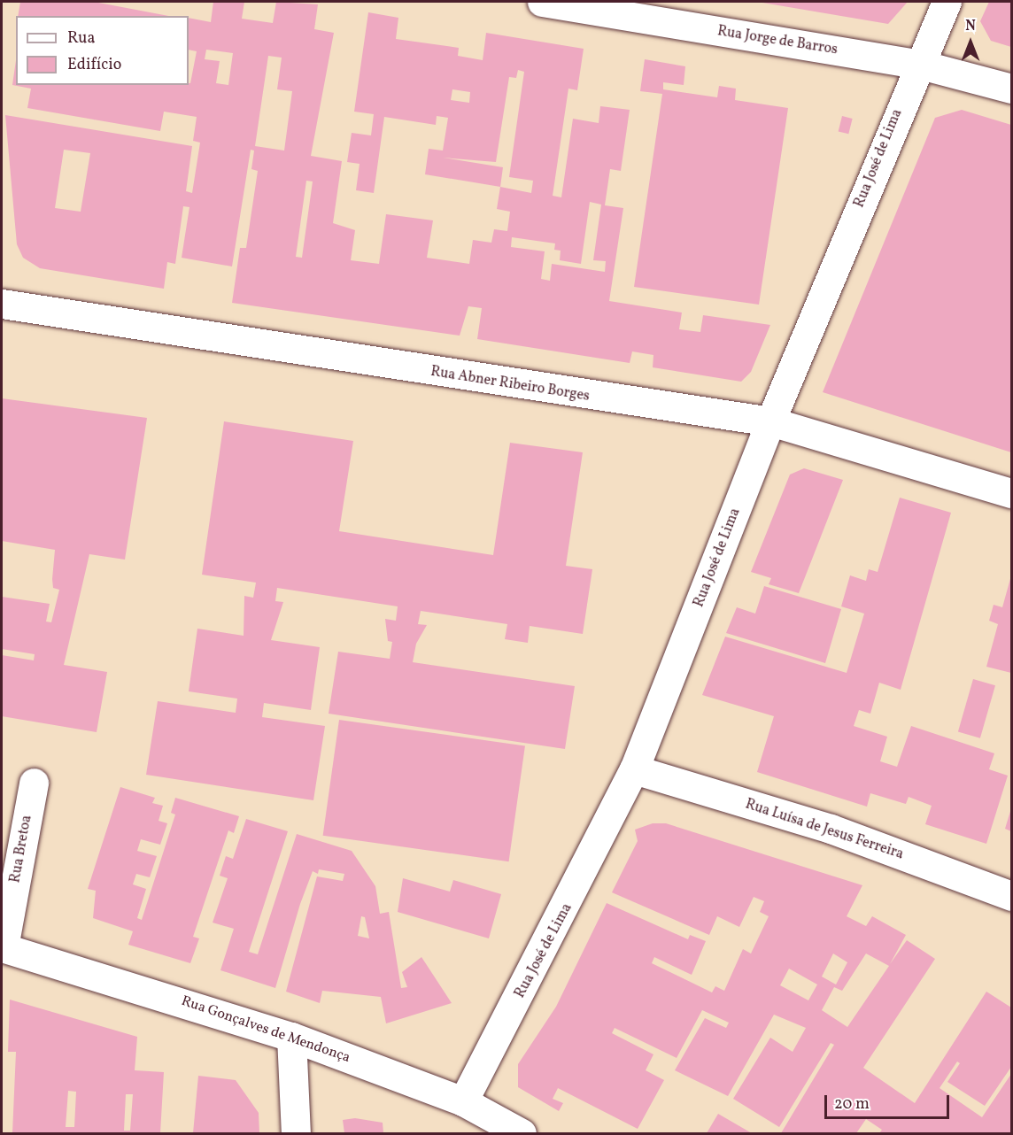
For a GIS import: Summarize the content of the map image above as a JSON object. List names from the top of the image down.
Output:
{
  "streets": {
    "street": [
      "Rua Jorge de Barros",
      "Rua José de Lima",
      "Rua Abner Ribeiro Borges",
      "Rua Luísa de Jesus Ferreira",
      "Rua Bretoa",
      "Rua Gonçalves de Mendonça"
    ]
  },
  "crossings": [
    ["Rua Jorge de Barros", "Rua José de Lima"],
    ["Rua José de Lima", "Rua Abner Ribeiro Borges"],
    ["Rua José de Lima", "Rua Luísa de Jesus Ferreira"],
    ["Rua José de Lima", "Rua Gonçalves de Mendonça"],
    ["Rua Bretoa", "Rua Gonçalves de Mendonça"]
  ],
  "legend": ["Rua", "Edifício"],
  "scale_bar": "20 m",
  "north": "top"
}
